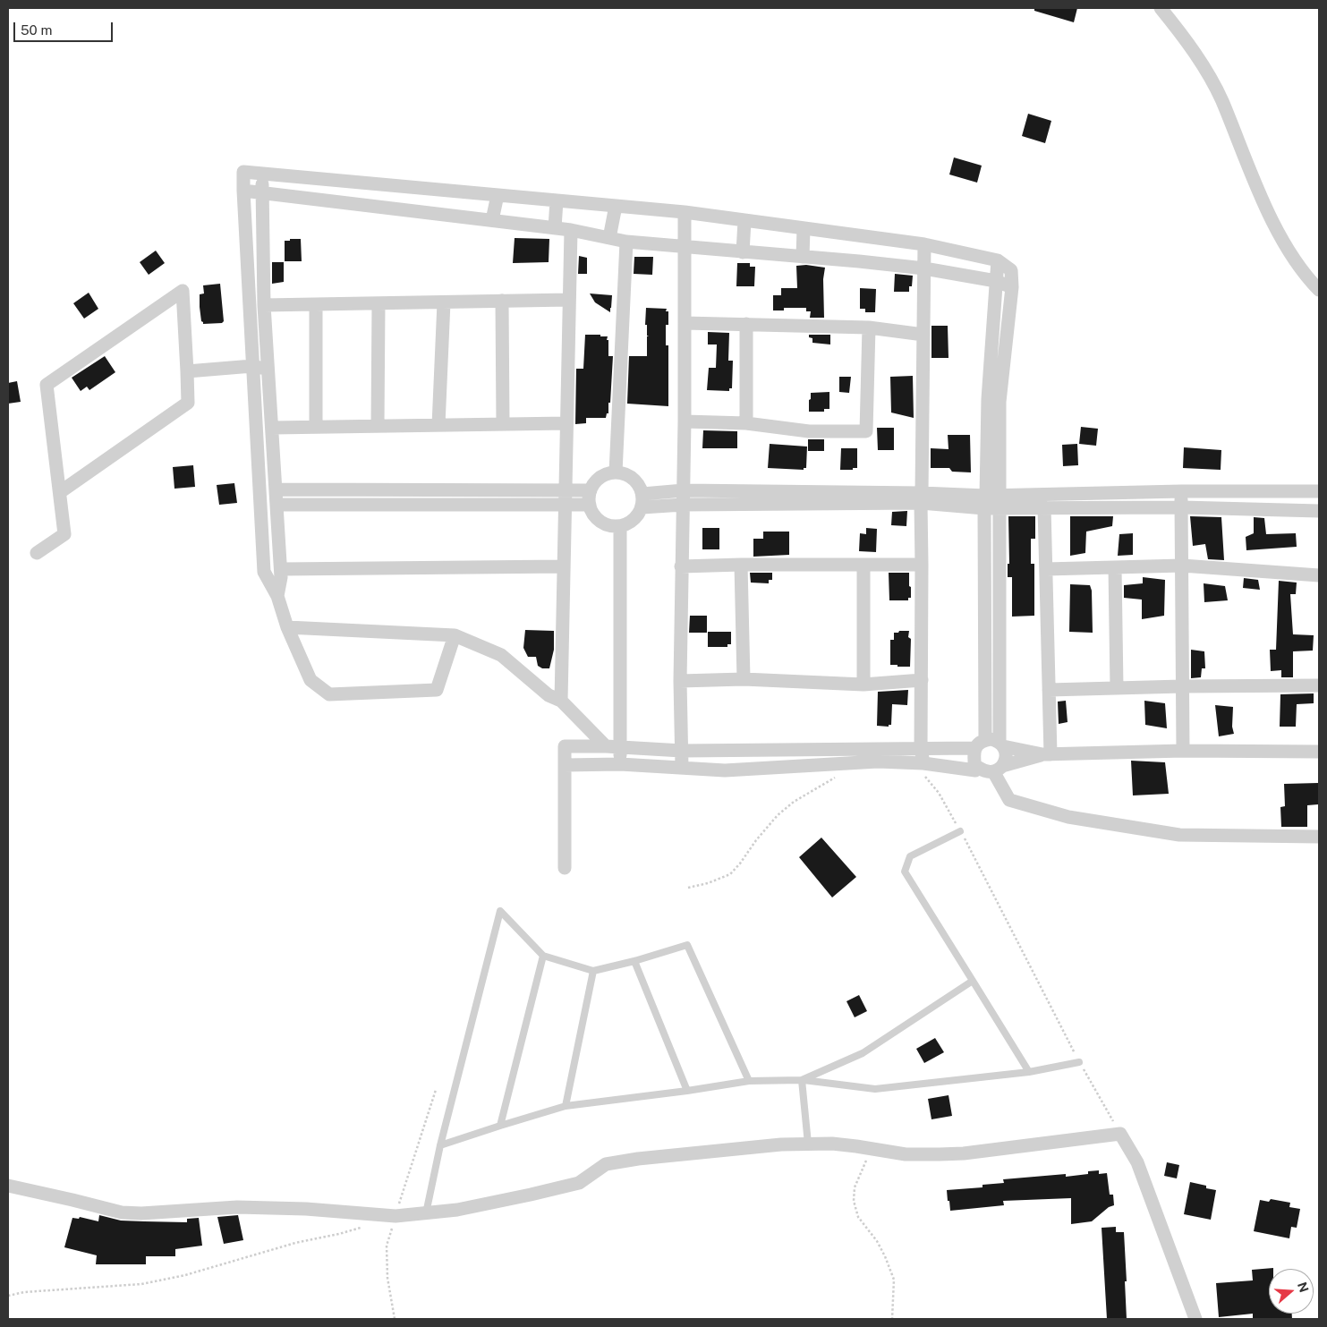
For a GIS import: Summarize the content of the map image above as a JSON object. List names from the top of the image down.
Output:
{
  "scale_bar": "50 m",
  "north": "right"
}
